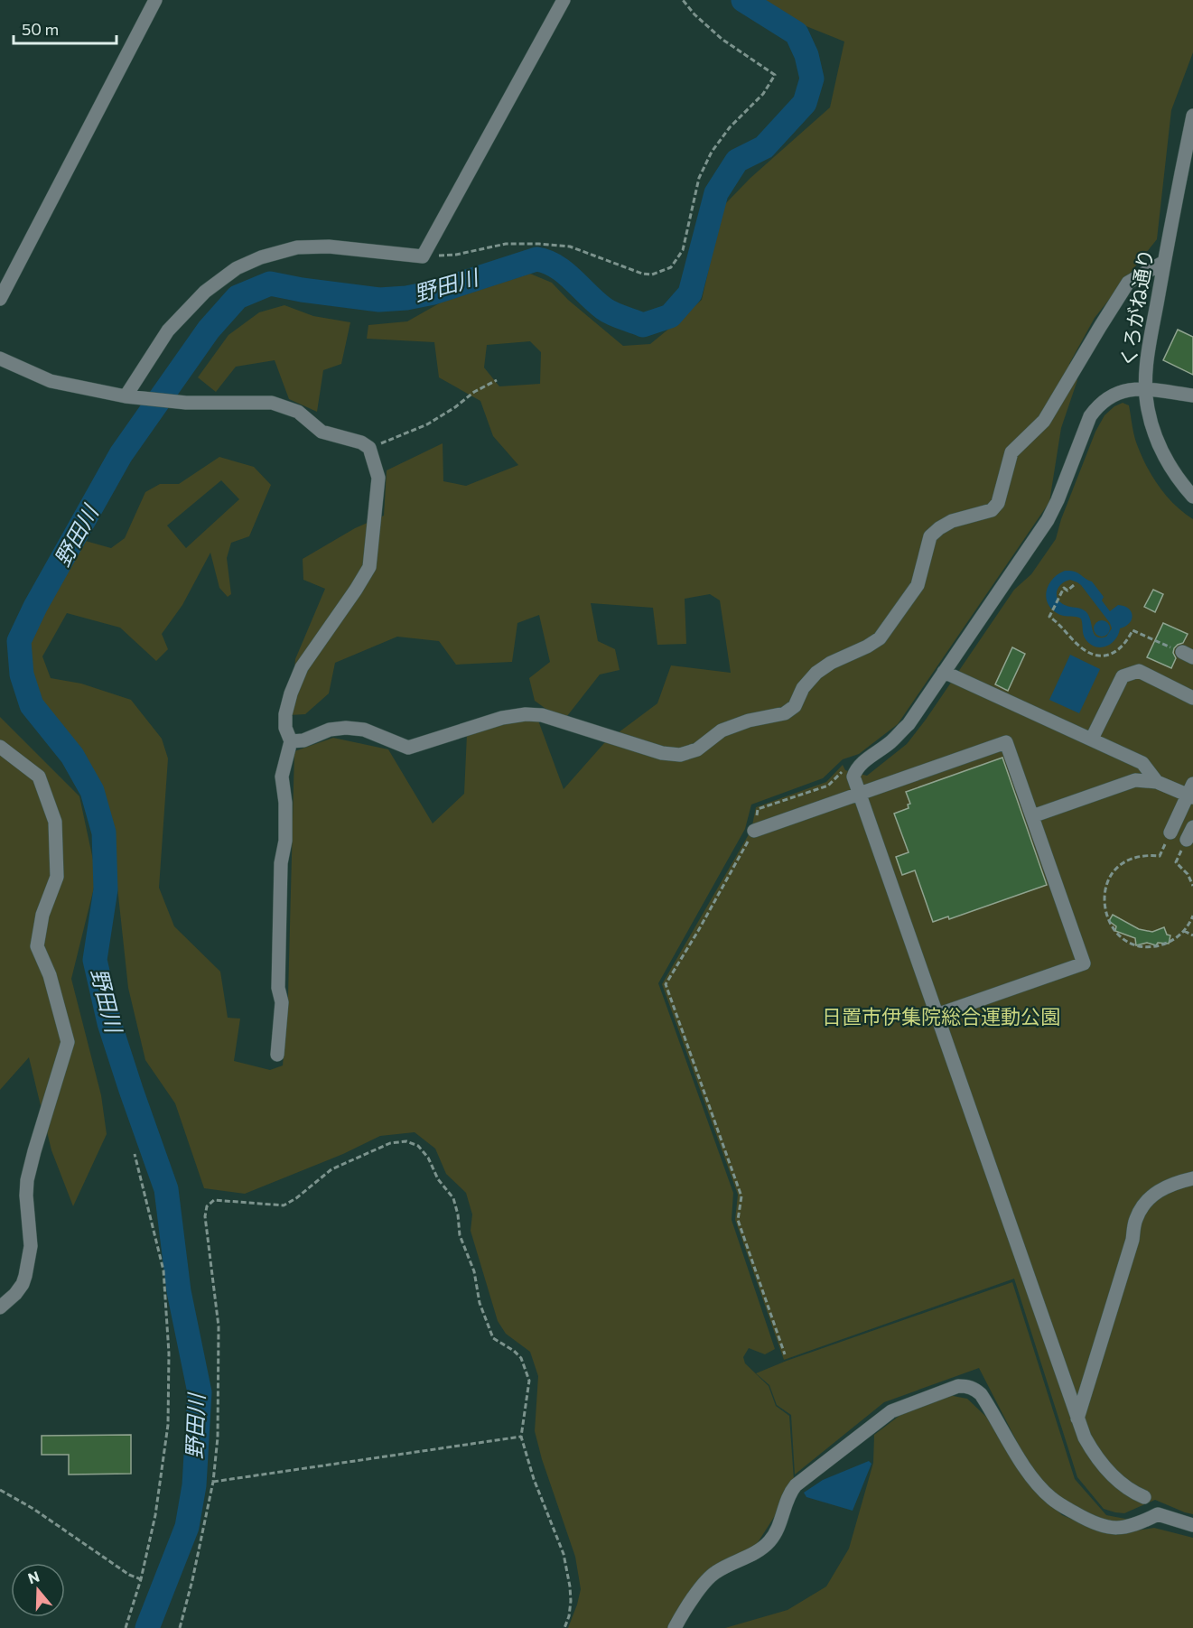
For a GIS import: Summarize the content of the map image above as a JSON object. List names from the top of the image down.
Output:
{
  "streets": {
    "street": ["くろがね通り"]
  },
  "water": ["野田川"],
  "parks": ["日置市伊集院総合運動公園"],
  "scale_bar": "50 m",
  "north": "top"
}
